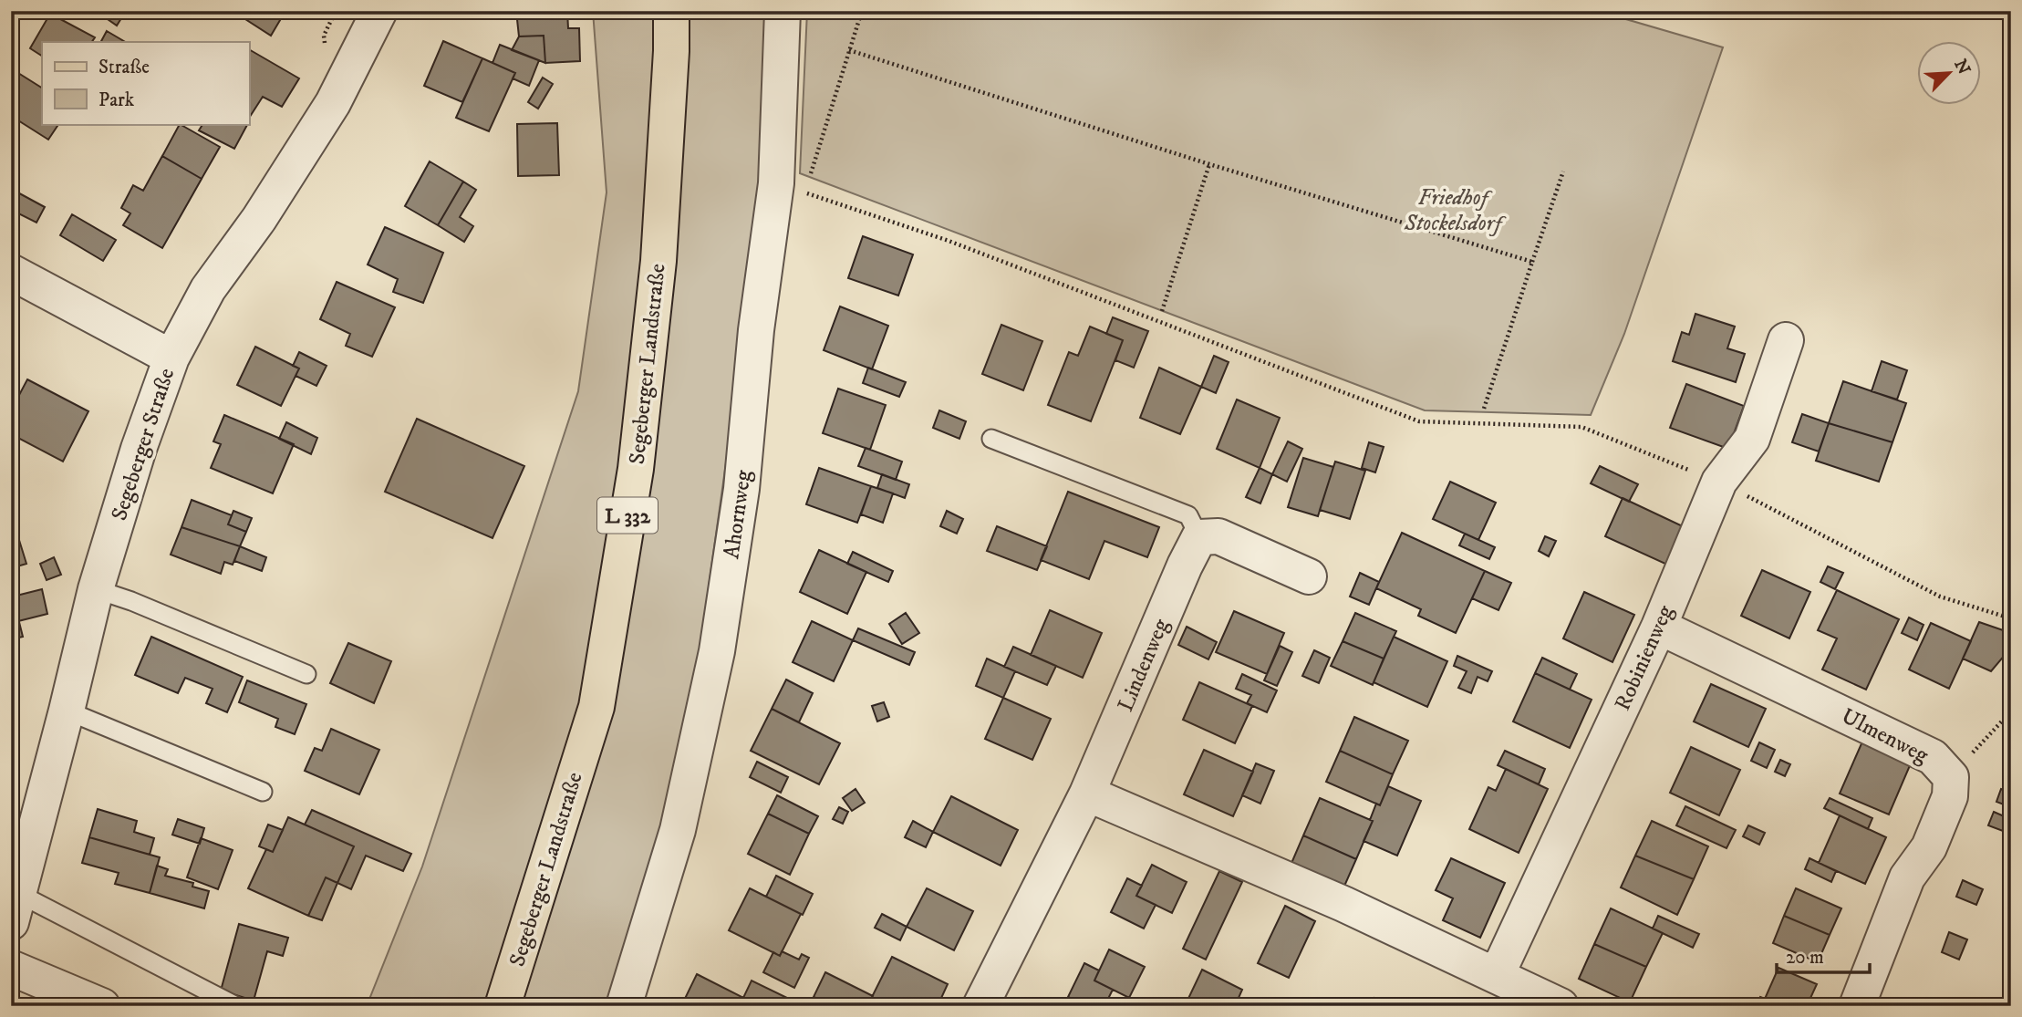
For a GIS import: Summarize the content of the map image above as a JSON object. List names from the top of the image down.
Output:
{
  "streets": {
    "main road": ["Segeberger Landstraße", "L 332"],
    "street": [
      "Segeberger Straße",
      "Ahornweg",
      "Robinienweg",
      "Lindenweg",
      "Ulmenweg"
    ]
  },
  "crossings": [
    ["Robinienweg", "Ulmenweg"]
  ],
  "parks": ["Friedhof Stockelsdorf"],
  "legend": ["Straße", "Park"],
  "scale_bar": "20 m",
  "north": "top right"
}
